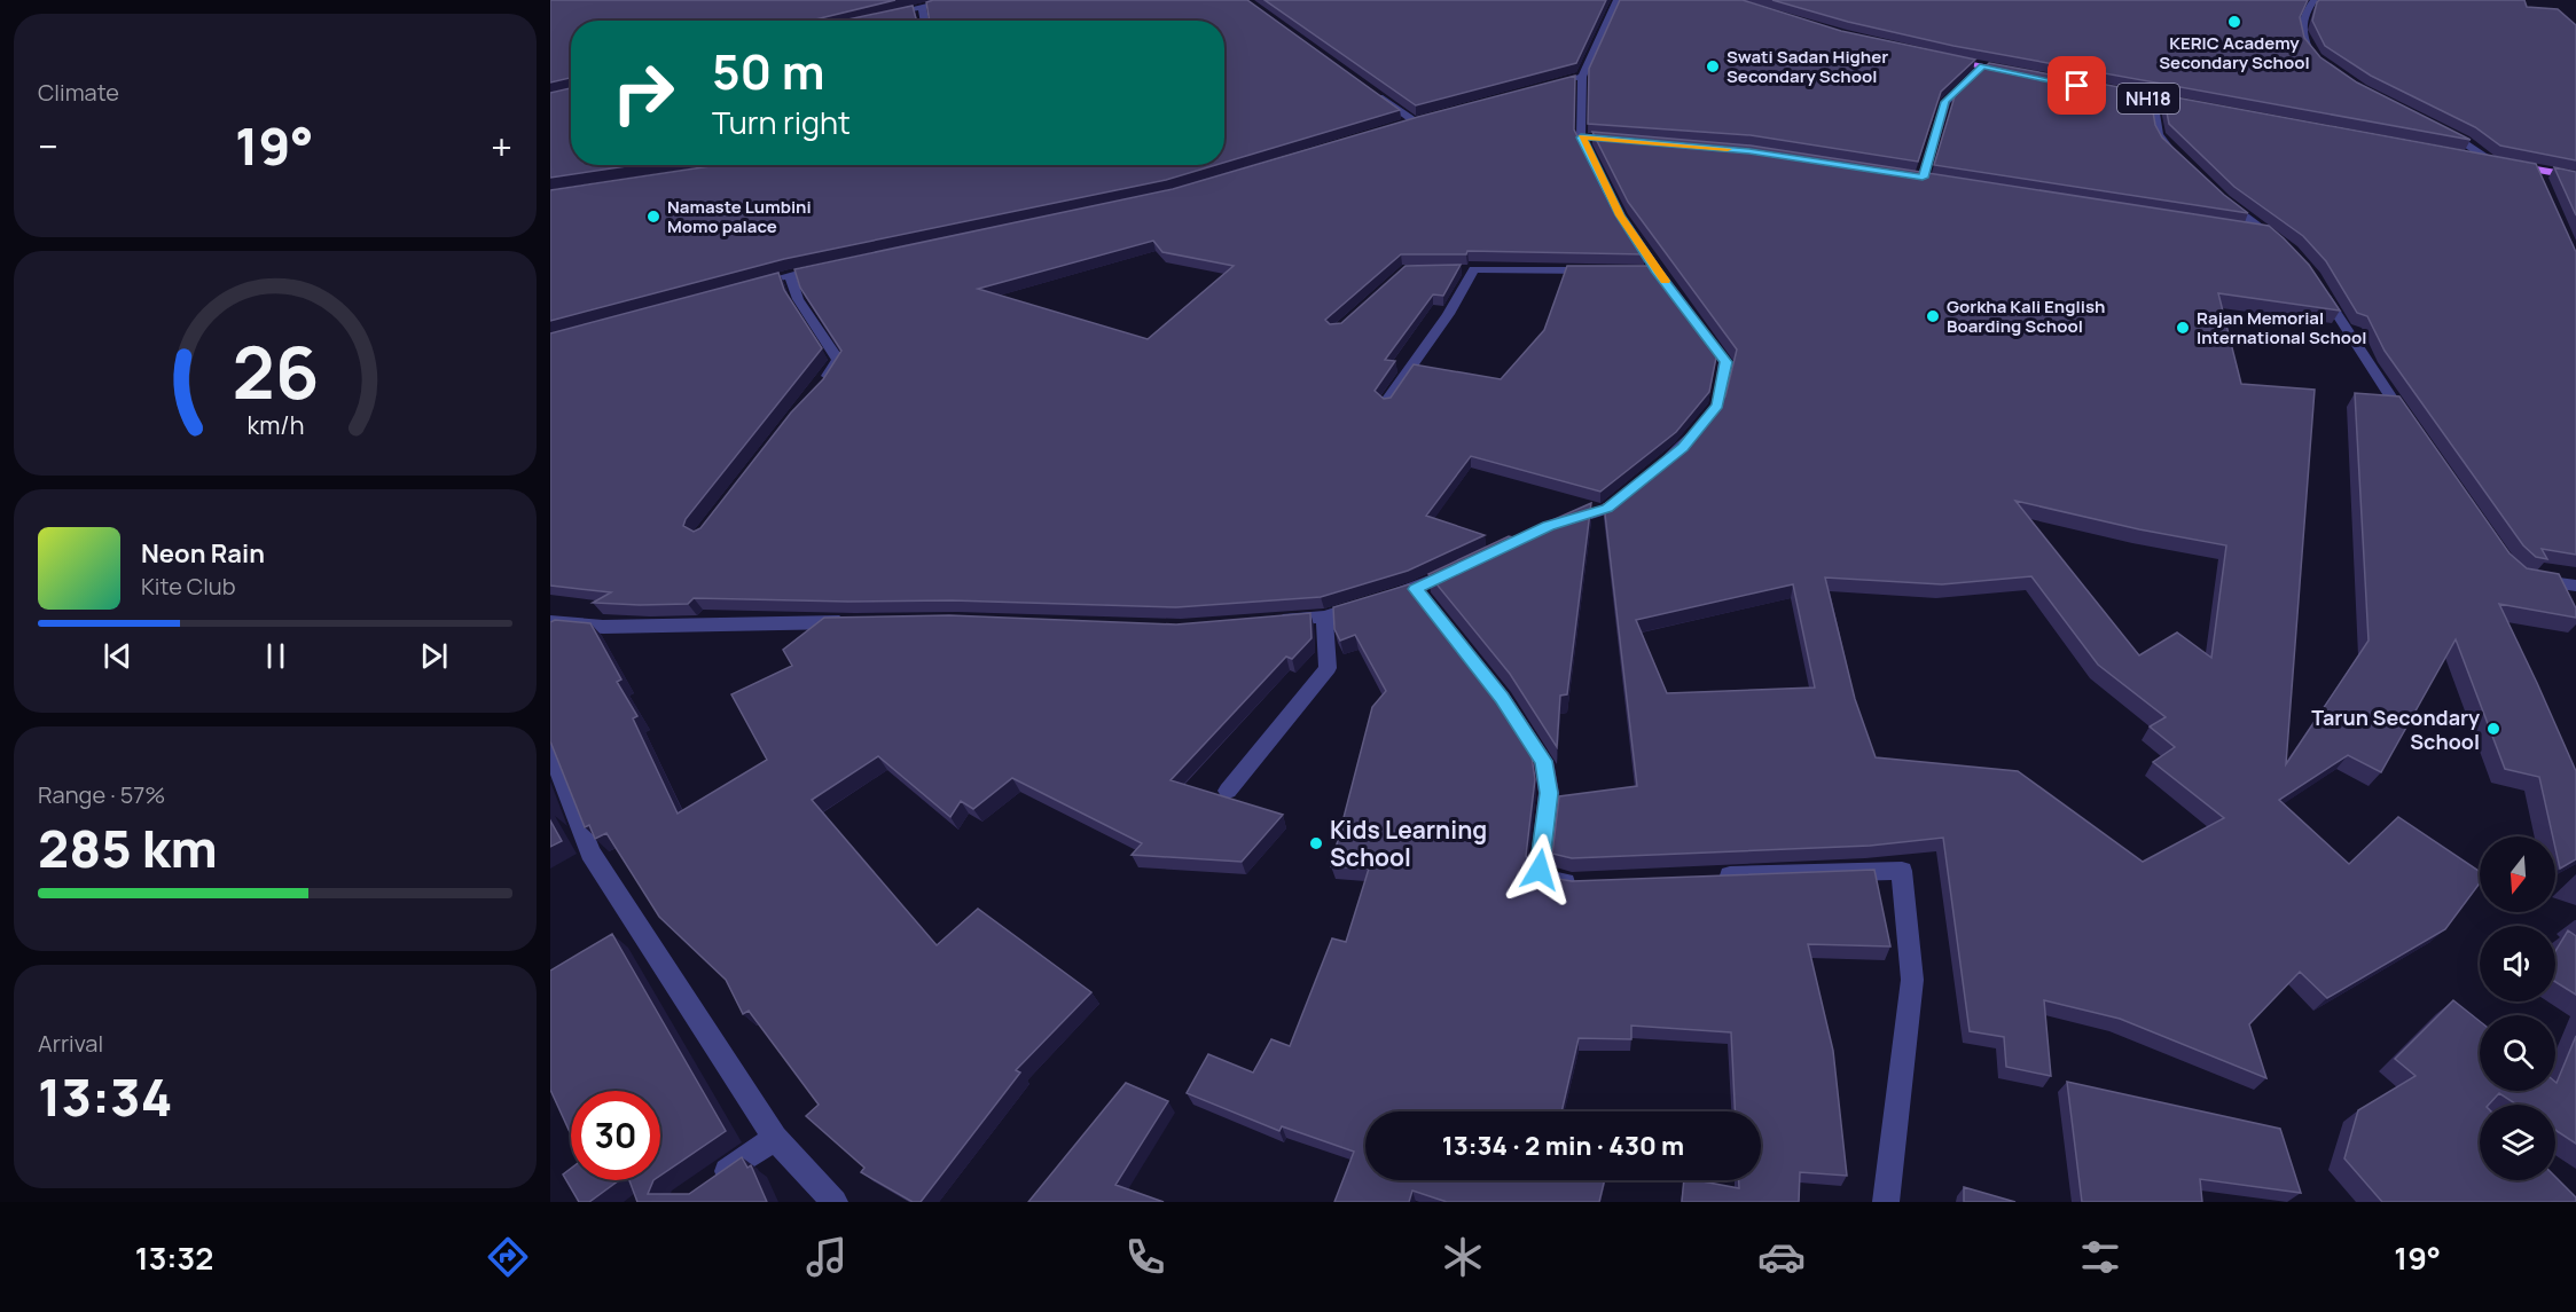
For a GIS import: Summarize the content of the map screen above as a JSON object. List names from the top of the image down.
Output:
{
  "streets": {
    "main road": ["NH18"]
  },
  "places": [
    "KERIC Academy Secondary School",
    "Swati Sadan Higher Secondary School",
    "Namaste Lumbini Momo palace",
    "Gorkha Kali English Boarding School",
    "Rajan Memorial International School",
    "Tarun Secondary School",
    "Kids Learning School"
  ],
  "north": "bottom",
  "page": {
    "tile": [
      "Climate",
      ["Range · 57%", "285 km"],
      ["Arrival", "13:34"]
    ],
    "turn": ["50 m", "Turn right"],
    "heat": ["−", "19°", "+"],
    "song": ["Neon Rain", "Kite Club"],
    "limit": "30",
    "trip": "13:34 · 2 min · 430 m",
    "tabs": ["13:32", "19°"],
    "gauge": ["26", "km/h"]
  }
}
